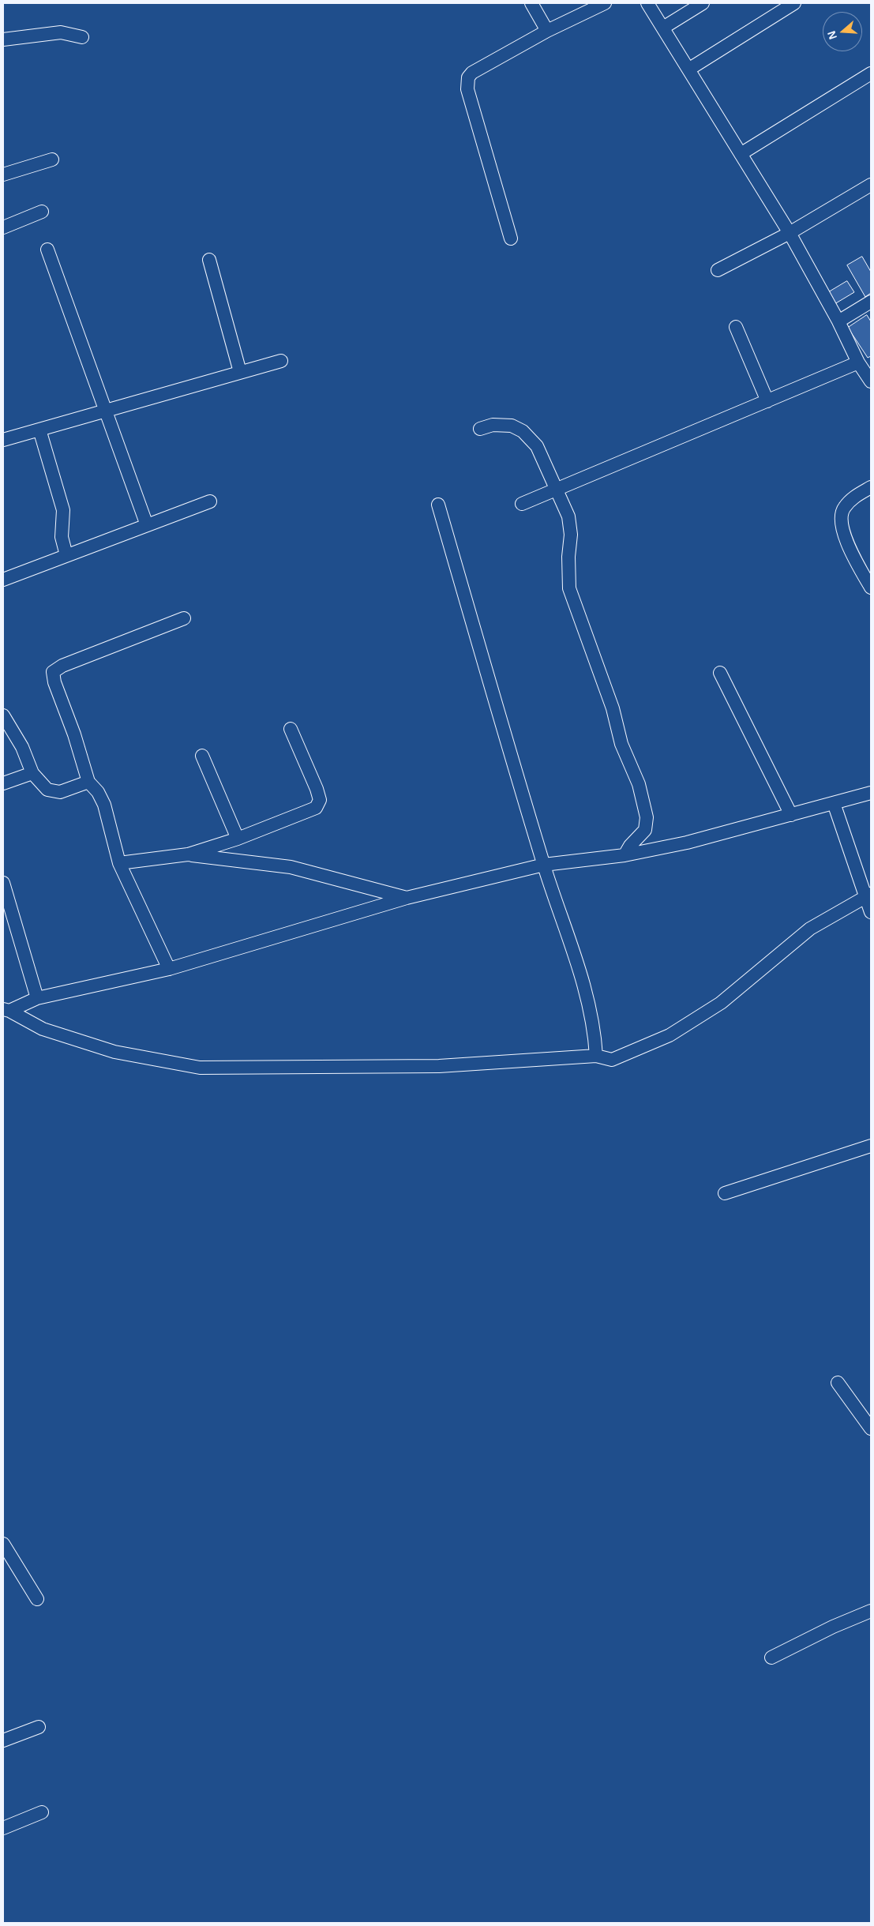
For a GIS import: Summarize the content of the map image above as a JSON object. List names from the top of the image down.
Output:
{
  "north": "left"
}
